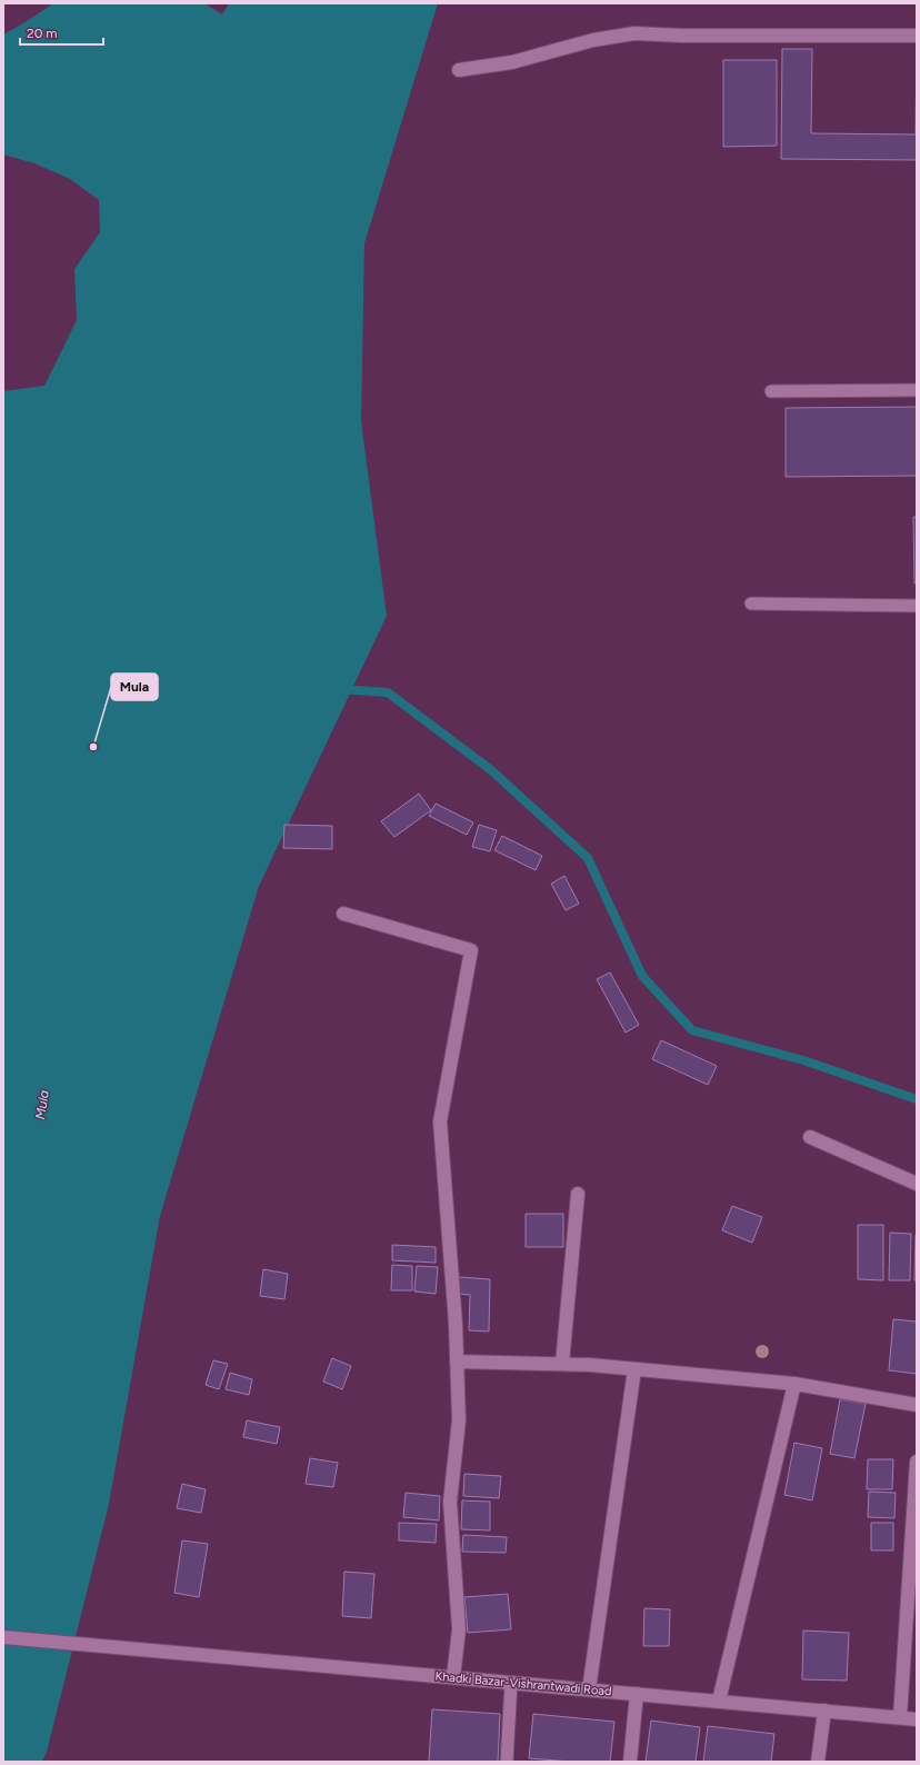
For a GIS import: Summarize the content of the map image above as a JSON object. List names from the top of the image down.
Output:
{
  "streets": {
    "street": ["Khadki Bazar-Vishrantwadi Road"]
  },
  "water": ["Mula"],
  "places": ["Mula"],
  "scale_bar": "20 m"
}
